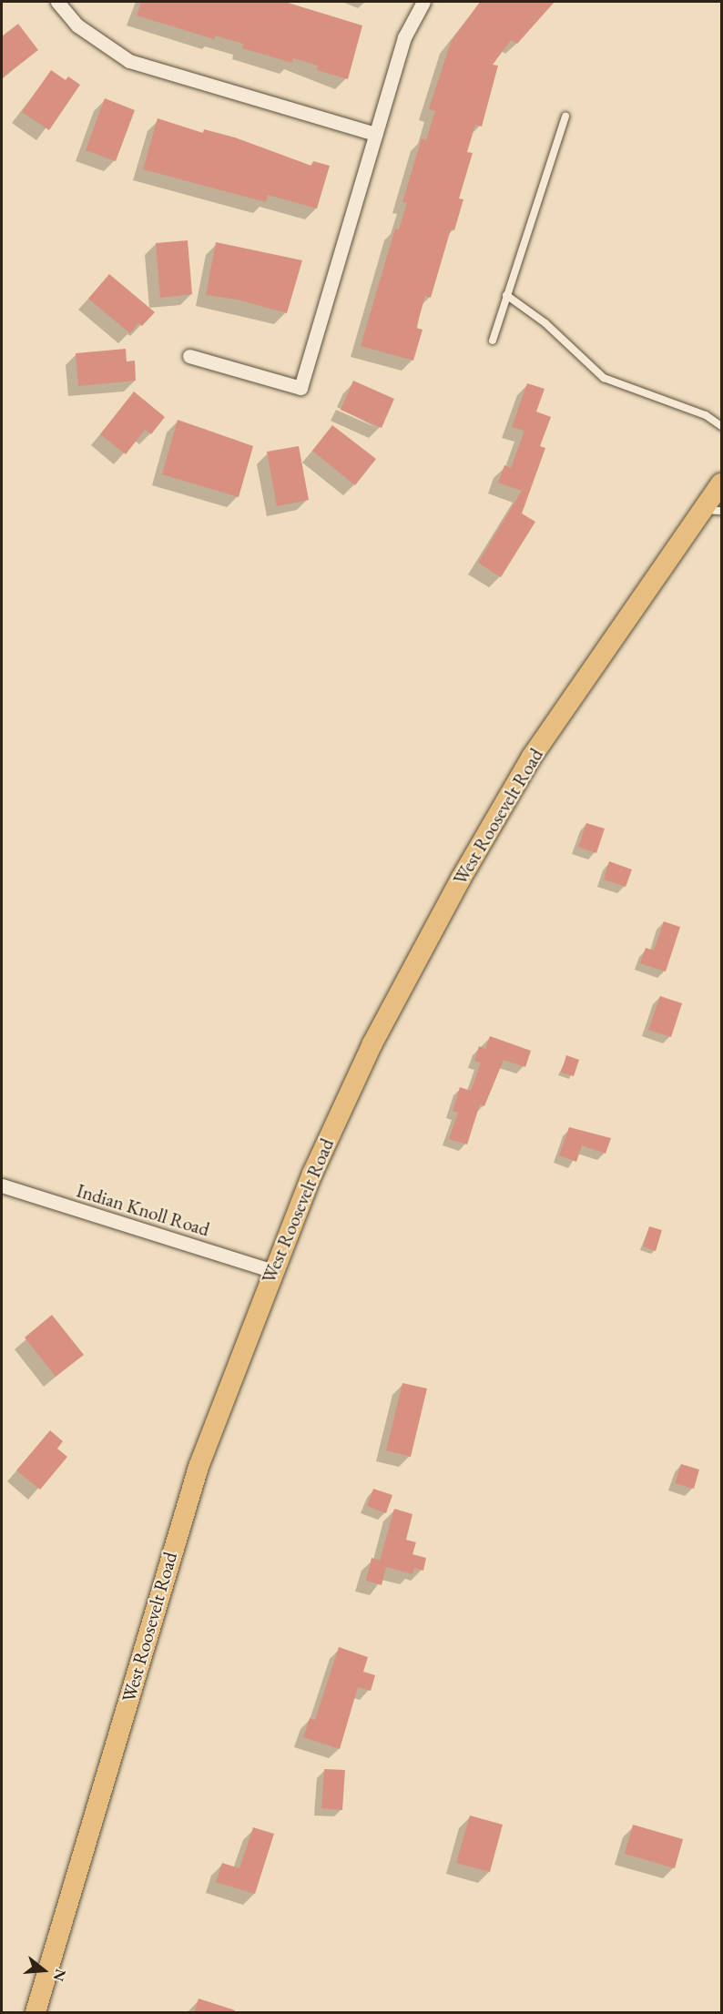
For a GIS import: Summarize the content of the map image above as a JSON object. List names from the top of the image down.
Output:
{
  "streets": {
    "main road": ["West Roosevelt Road"],
    "street": ["Indian Knoll Road"]
  },
  "crossings": [
    ["West Roosevelt Road", "Indian Knoll Road"]
  ],
  "north": "right"
}
